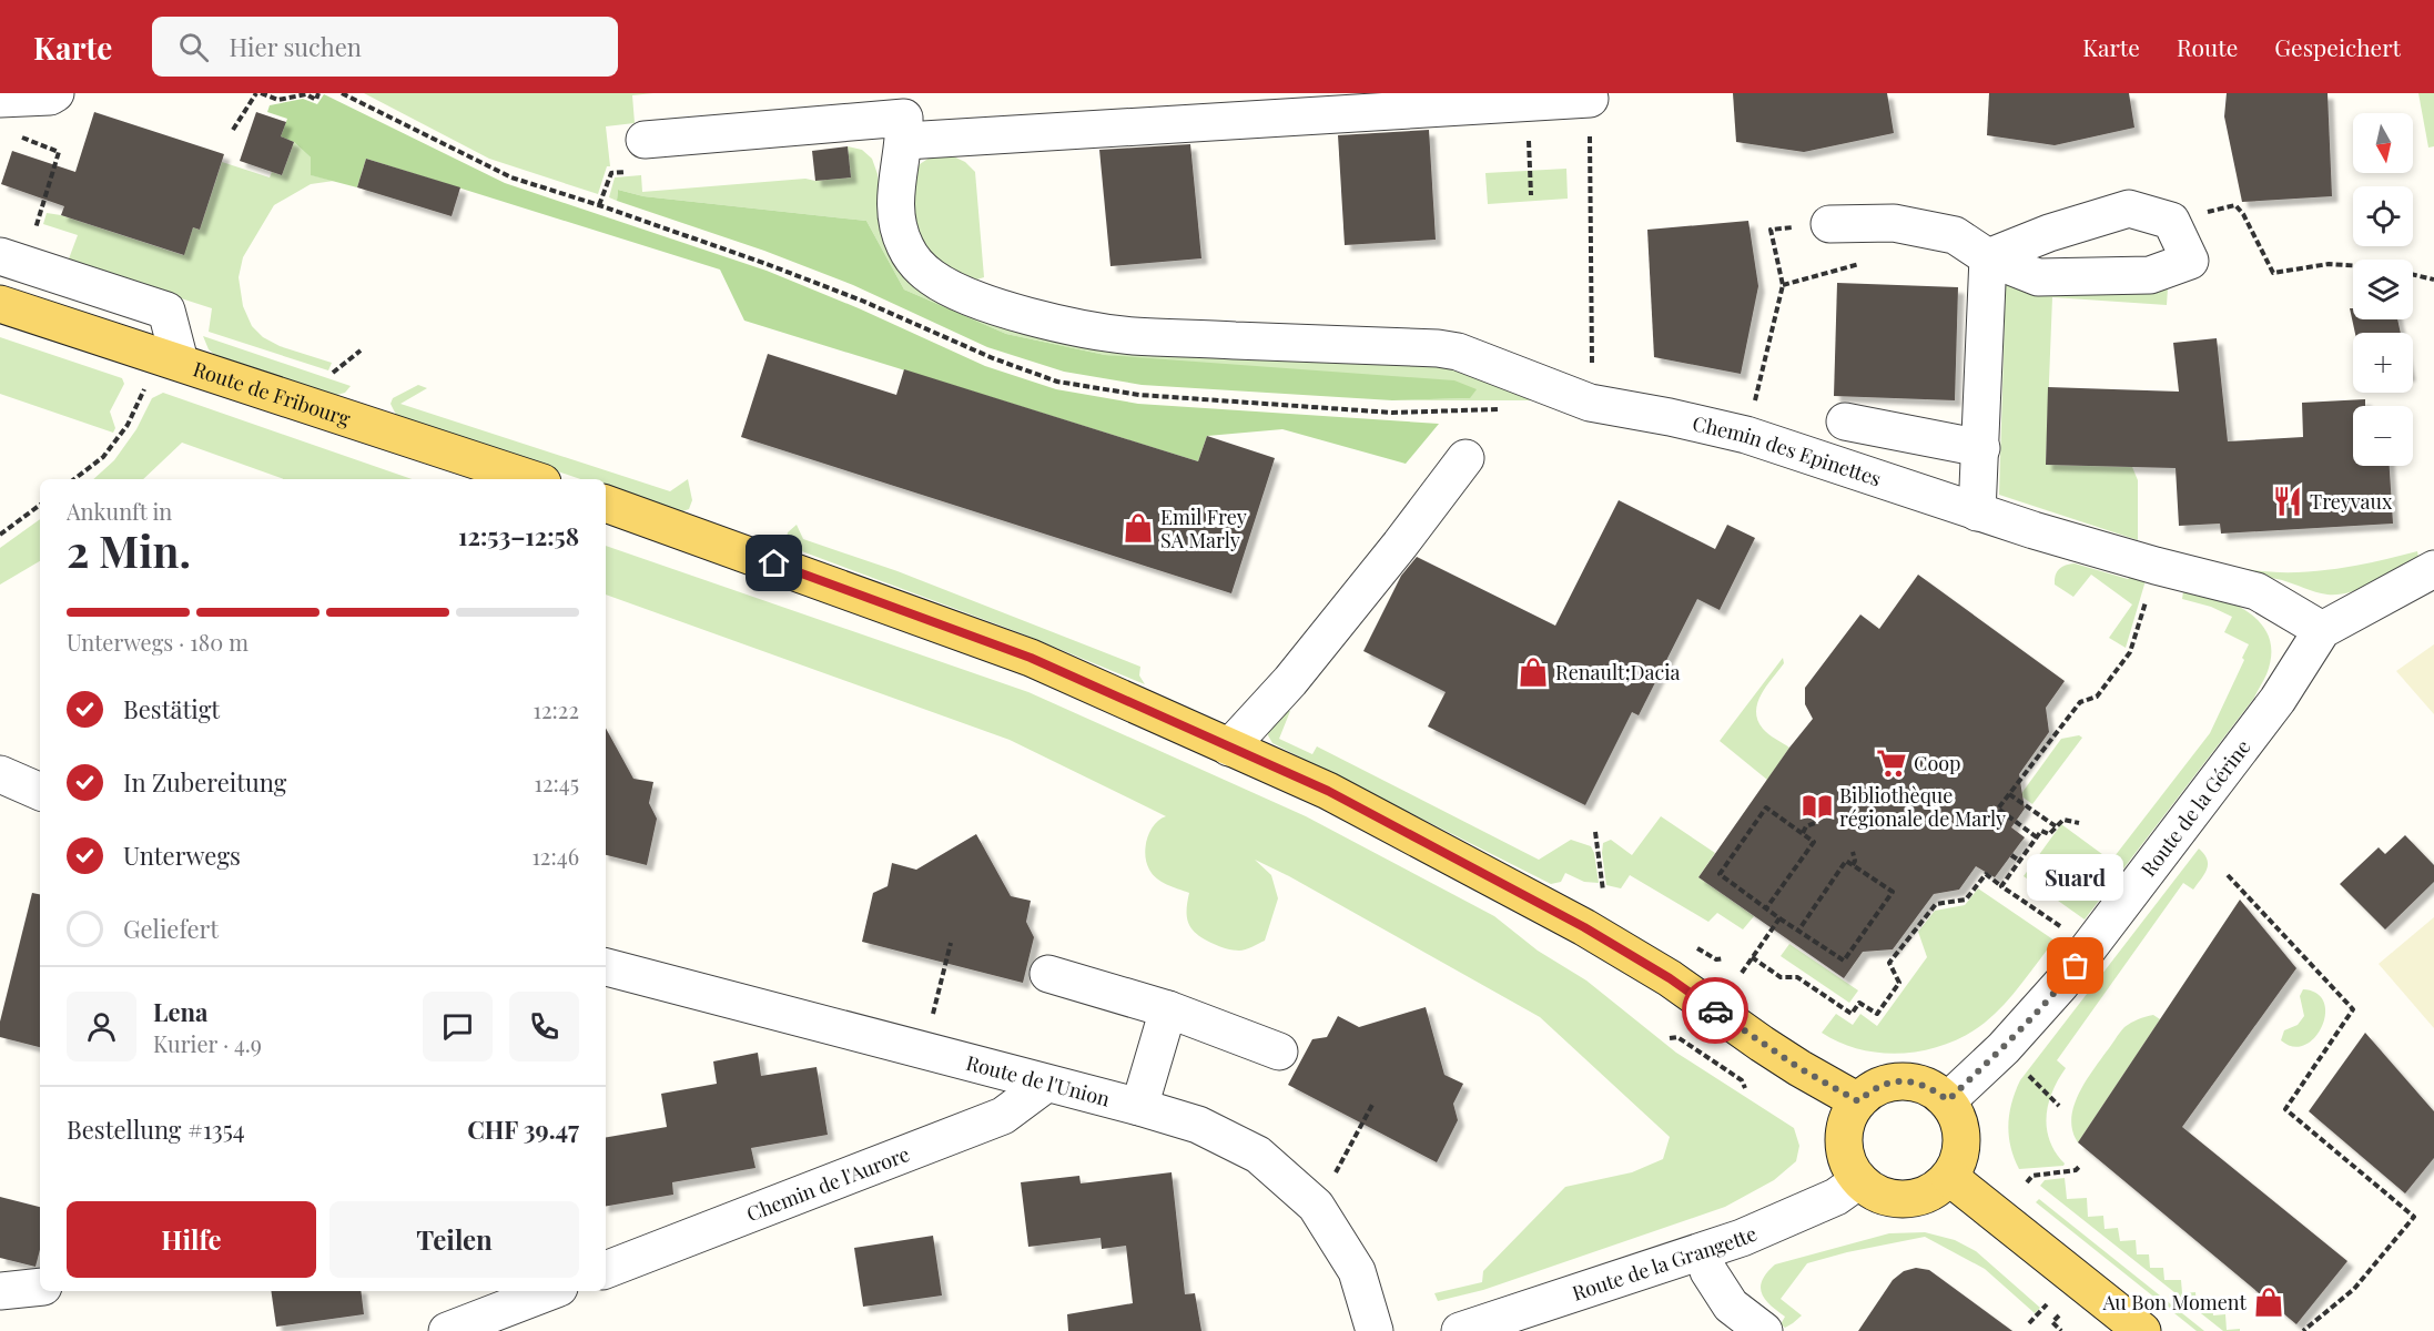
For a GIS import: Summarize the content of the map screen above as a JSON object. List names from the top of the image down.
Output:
{
  "streets": {
    "main road": ["Route de Fribourg"],
    "street": [
      "Chemin des Epinettes",
      "Route de la Gérine",
      "Route de l'Union",
      "Chemin de l'Aurore",
      "Route de la Grangette"
    ]
  },
  "crossings": [
    ["Chemin des Epinettes", "Route de la Gérine"],
    ["Route de la Gérine", "Route de la Grangette"],
    ["Route de l'Union", "Chemin de l'Aurore"]
  ],
  "places": {
    "restaurant": ["Treyvaux"],
    "shop": ["Emil Frey SA Marly", "Renault;Dacia", "Au Bon Moment"],
    "supermarket": ["Coop"],
    "library": ["Bibliothèque régionale de Marly"],
    "other": ["Suard"]
  },
  "north": "bottom",
  "page": {
    "header": "Karte",
    "search": "Hier suchen",
    "nav": ["Karte", "Route", "Gespeichert"],
    "map_buttons": ["+", "−"],
    "heading": ["2 Min.", "Ankunft in", "12:53–12:58"],
    "panel": [
      "Lena",
      "Kurier · 4.9",
      "Bestellung #1354",
      "CHF 39.47"
    ],
    "bar": "Unterwegs · 180 m",
    "list": [
      ["Bestätigt", "12:22"],
      ["In Zubereitung", "12:45"],
      ["Unterwegs", "12:46"],
      "Geliefert"
    ],
    "bubble": "Suard",
    "buttons": ["Hilfe", "Teilen"]
  }
}
